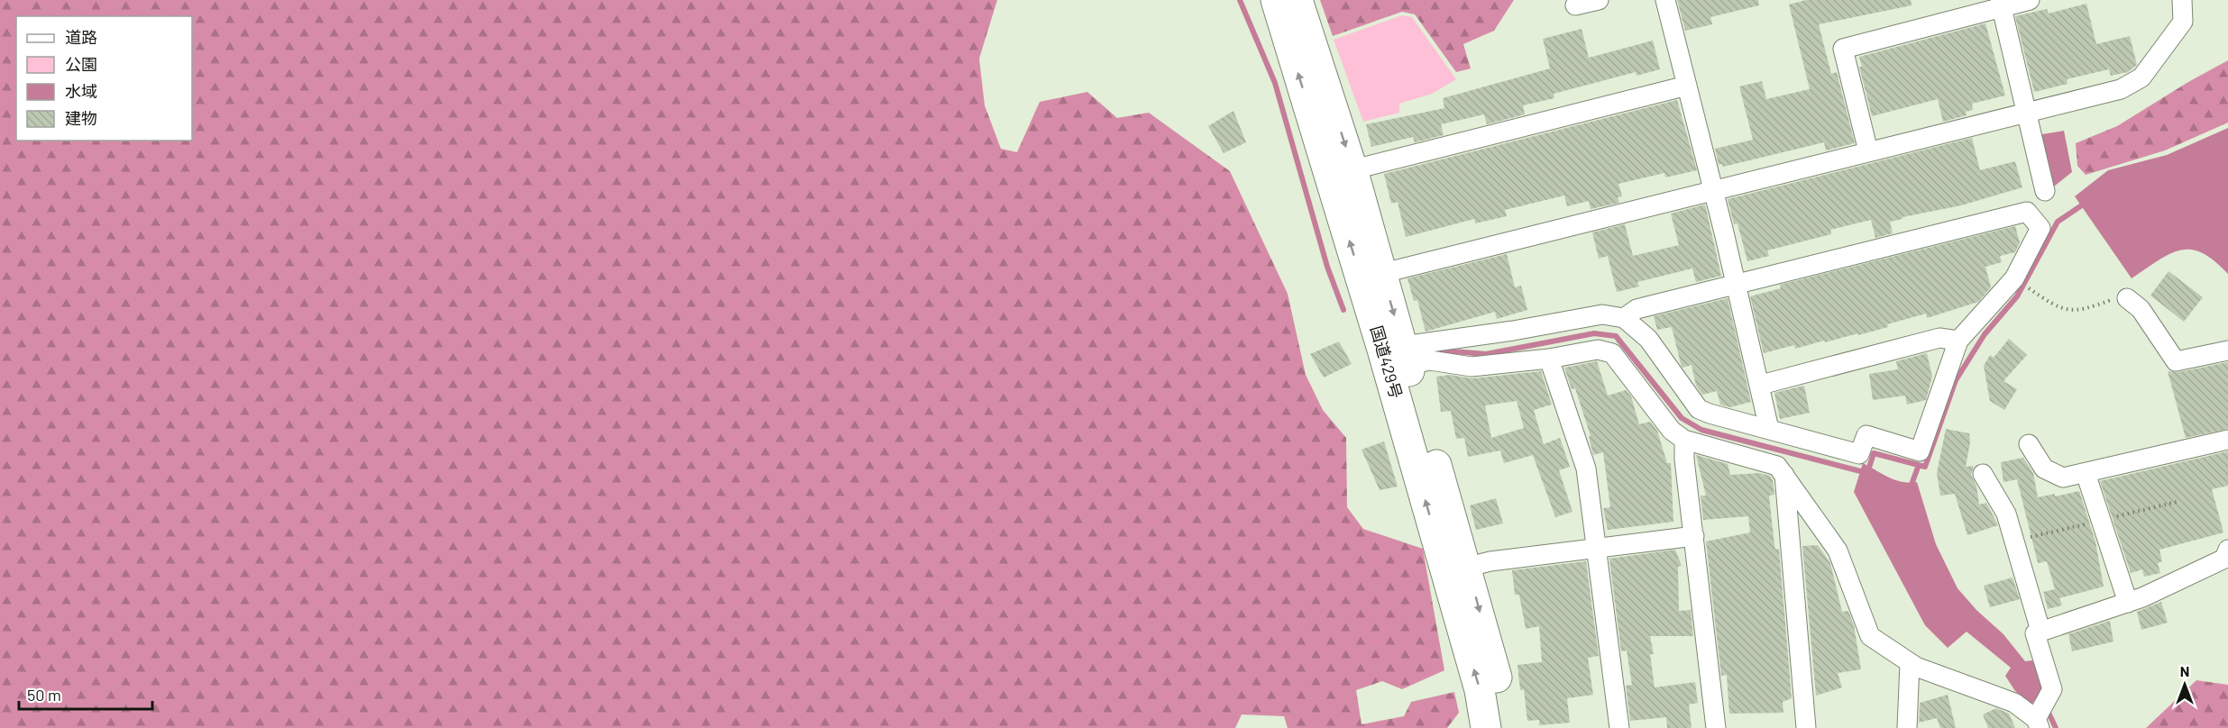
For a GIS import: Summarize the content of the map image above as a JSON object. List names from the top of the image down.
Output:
{
  "streets": {
    "highway": ["国道429号"]
  },
  "legend": [
    "道路",
    "公園",
    "水域",
    "建物"
  ],
  "scale_bar": "50 m",
  "north": "top"
}
